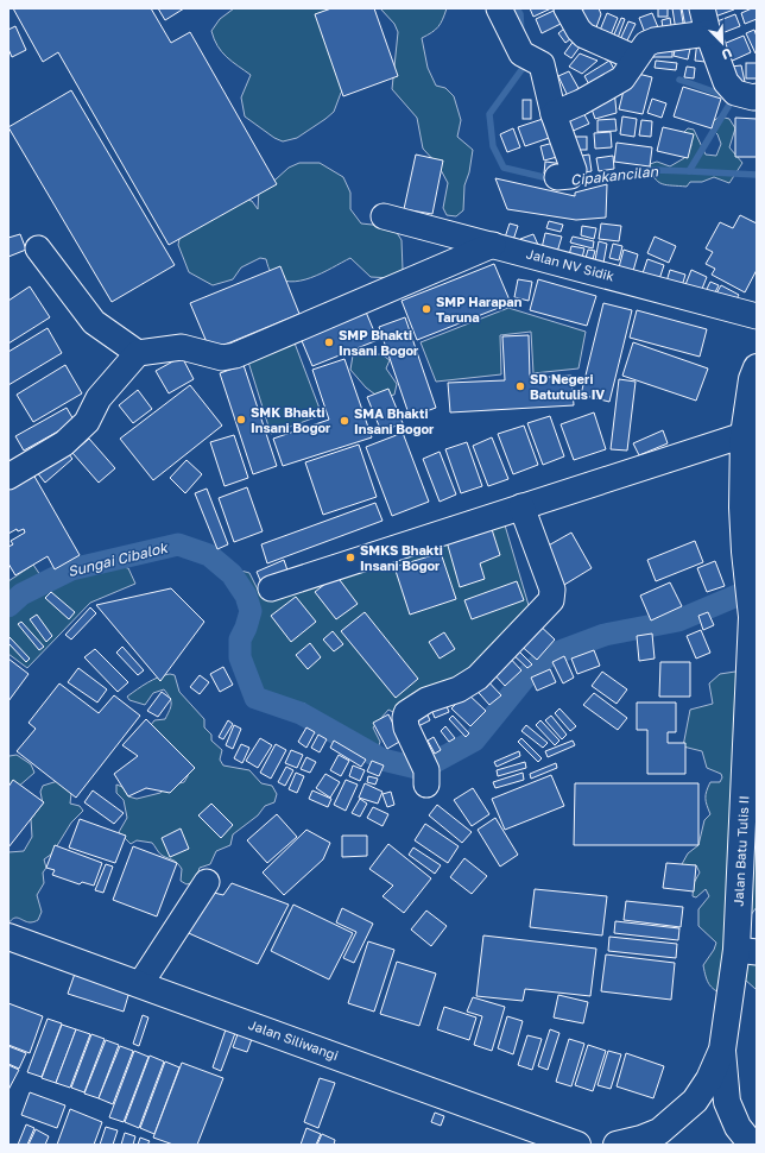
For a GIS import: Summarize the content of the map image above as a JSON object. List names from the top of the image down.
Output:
{
  "streets": {
    "main road": ["Jalan Batu Tulis II", "Jalan Siliwangi"],
    "street": ["Jalan NV Sidik"]
  },
  "water": ["Cipakancilan", "Sungai Cibalok"],
  "places": [
    "SMP Harapan Taruna",
    "SMP Bhakti Insani Bogor",
    "SD Negeri Batutulis IV",
    "SMK Bhakti Insani Bogor",
    "SMA Bhakti Insani Bogor",
    "SMKS Bhakti Insani Bogor"
  ],
  "north": "bottom right"
}
